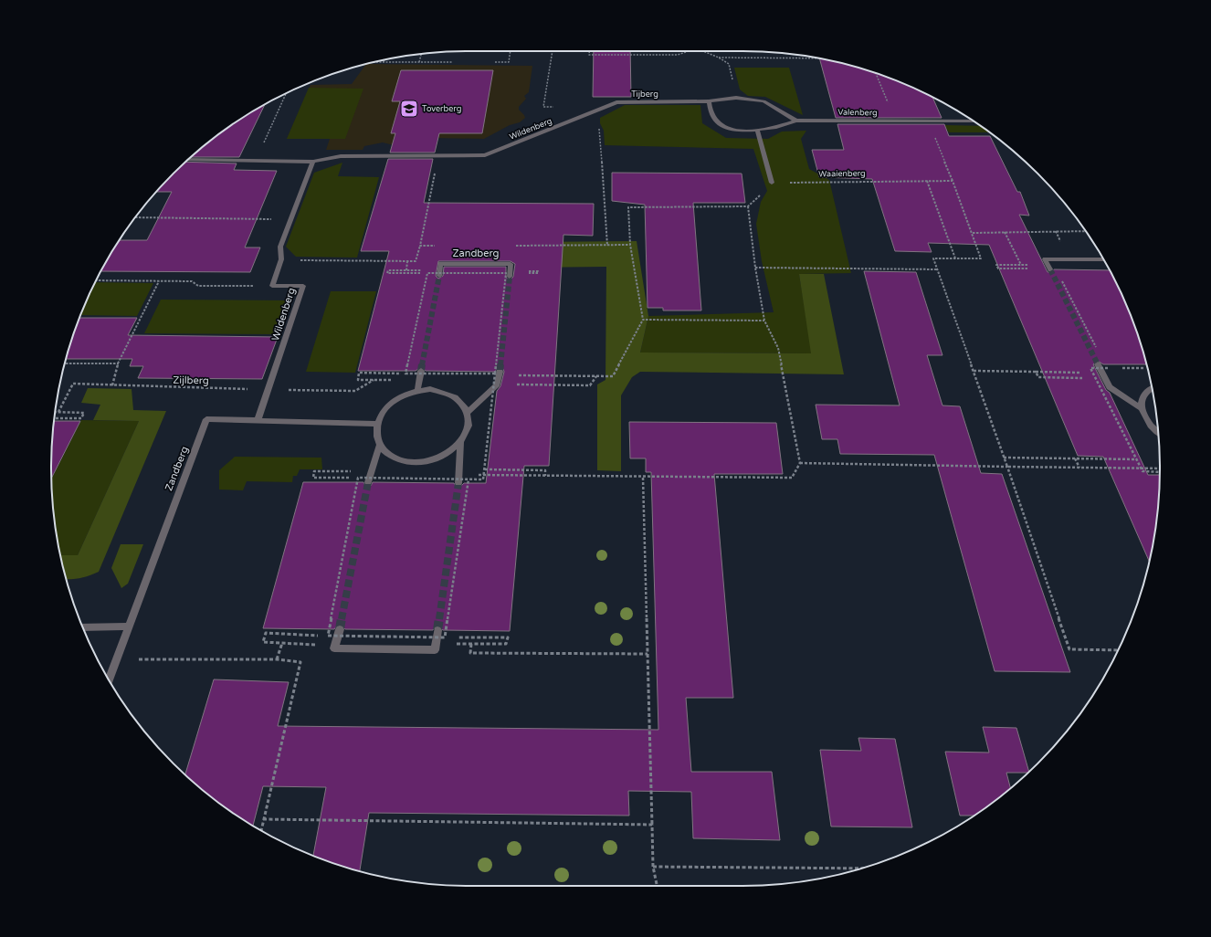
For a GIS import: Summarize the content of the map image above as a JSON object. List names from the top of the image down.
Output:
{
  "streets": {
    "street": [
      "Tijberg",
      "Valenberg",
      "Wildenberg",
      "Zandberg"
    ],
    "path": ["Waaienberg", "Zijlberg"]
  },
  "crossings": [
    ["Tijberg", "Valenberg"],
    ["Tijberg", "Wildenberg"],
    ["Wildenberg", "Zandberg"],
    ["Wildenberg", "Zijlberg"]
  ],
  "places": {
    "school or university": ["Toverberg"]
  }
}
